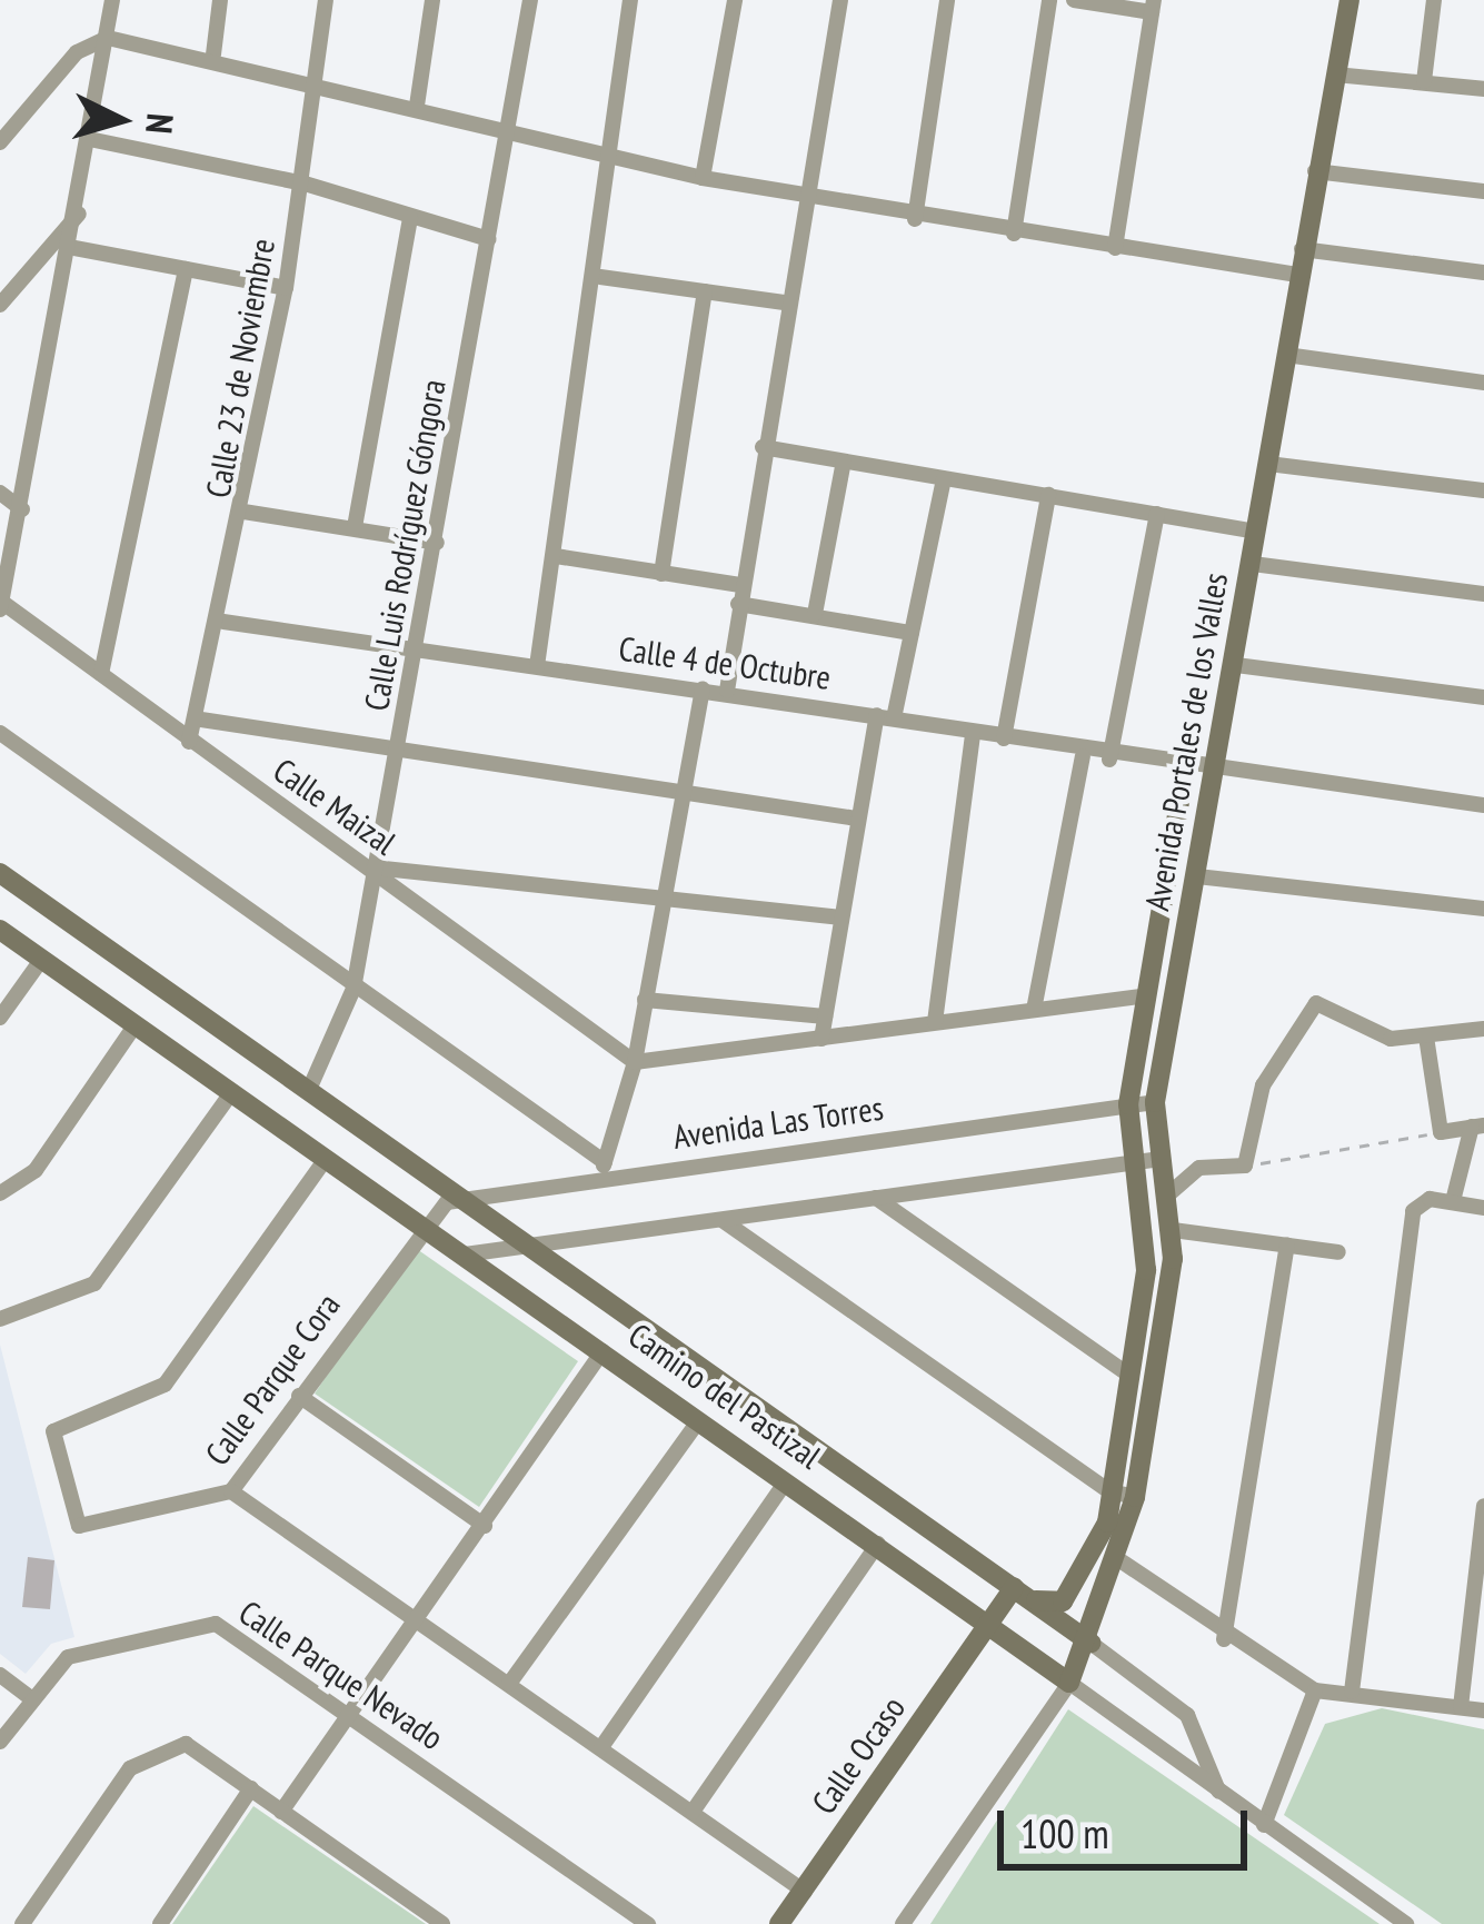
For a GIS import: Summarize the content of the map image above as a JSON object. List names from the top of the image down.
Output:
{
  "streets": {
    "street": [
      "Calle 23 de Noviembre",
      "Calle Luis Rodríguez Góngora",
      "Calle 4 de Octubre",
      "Avenida Portales de los Valles",
      "Calle Maizal",
      "Avenida Las Torres",
      "Calle Parque Cora",
      "Camino del Pastizal",
      "Calle Parque Nevado",
      "Calle Ocaso"
    ]
  },
  "crossings": [
    ["Calle 23 de Noviembre", "Calle 4 de Octubre"],
    ["Calle 23 de Noviembre", "Calle Maizal"],
    ["Calle Luis Rodríguez Góngora", "Calle 4 de Octubre"],
    ["Calle Luis Rodríguez Góngora", "Calle Maizal"],
    ["Calle Luis Rodríguez Góngora", "Camino del Pastizal"],
    ["Calle 4 de Octubre", "Avenida Portales de los Valles"],
    ["Avenida Portales de los Valles", "Avenida Las Torres"],
    ["Avenida Portales de los Valles", "Camino del Pastizal"],
    ["Avenida Portales de los Valles", "Calle Ocaso"],
    ["Avenida Las Torres", "Calle Parque Cora"],
    ["Avenida Las Torres", "Camino del Pastizal"],
    ["Calle Parque Cora", "Camino del Pastizal"],
    ["Camino del Pastizal", "Calle Ocaso"]
  ],
  "scale_bar": "100 m",
  "north": "right"
}
